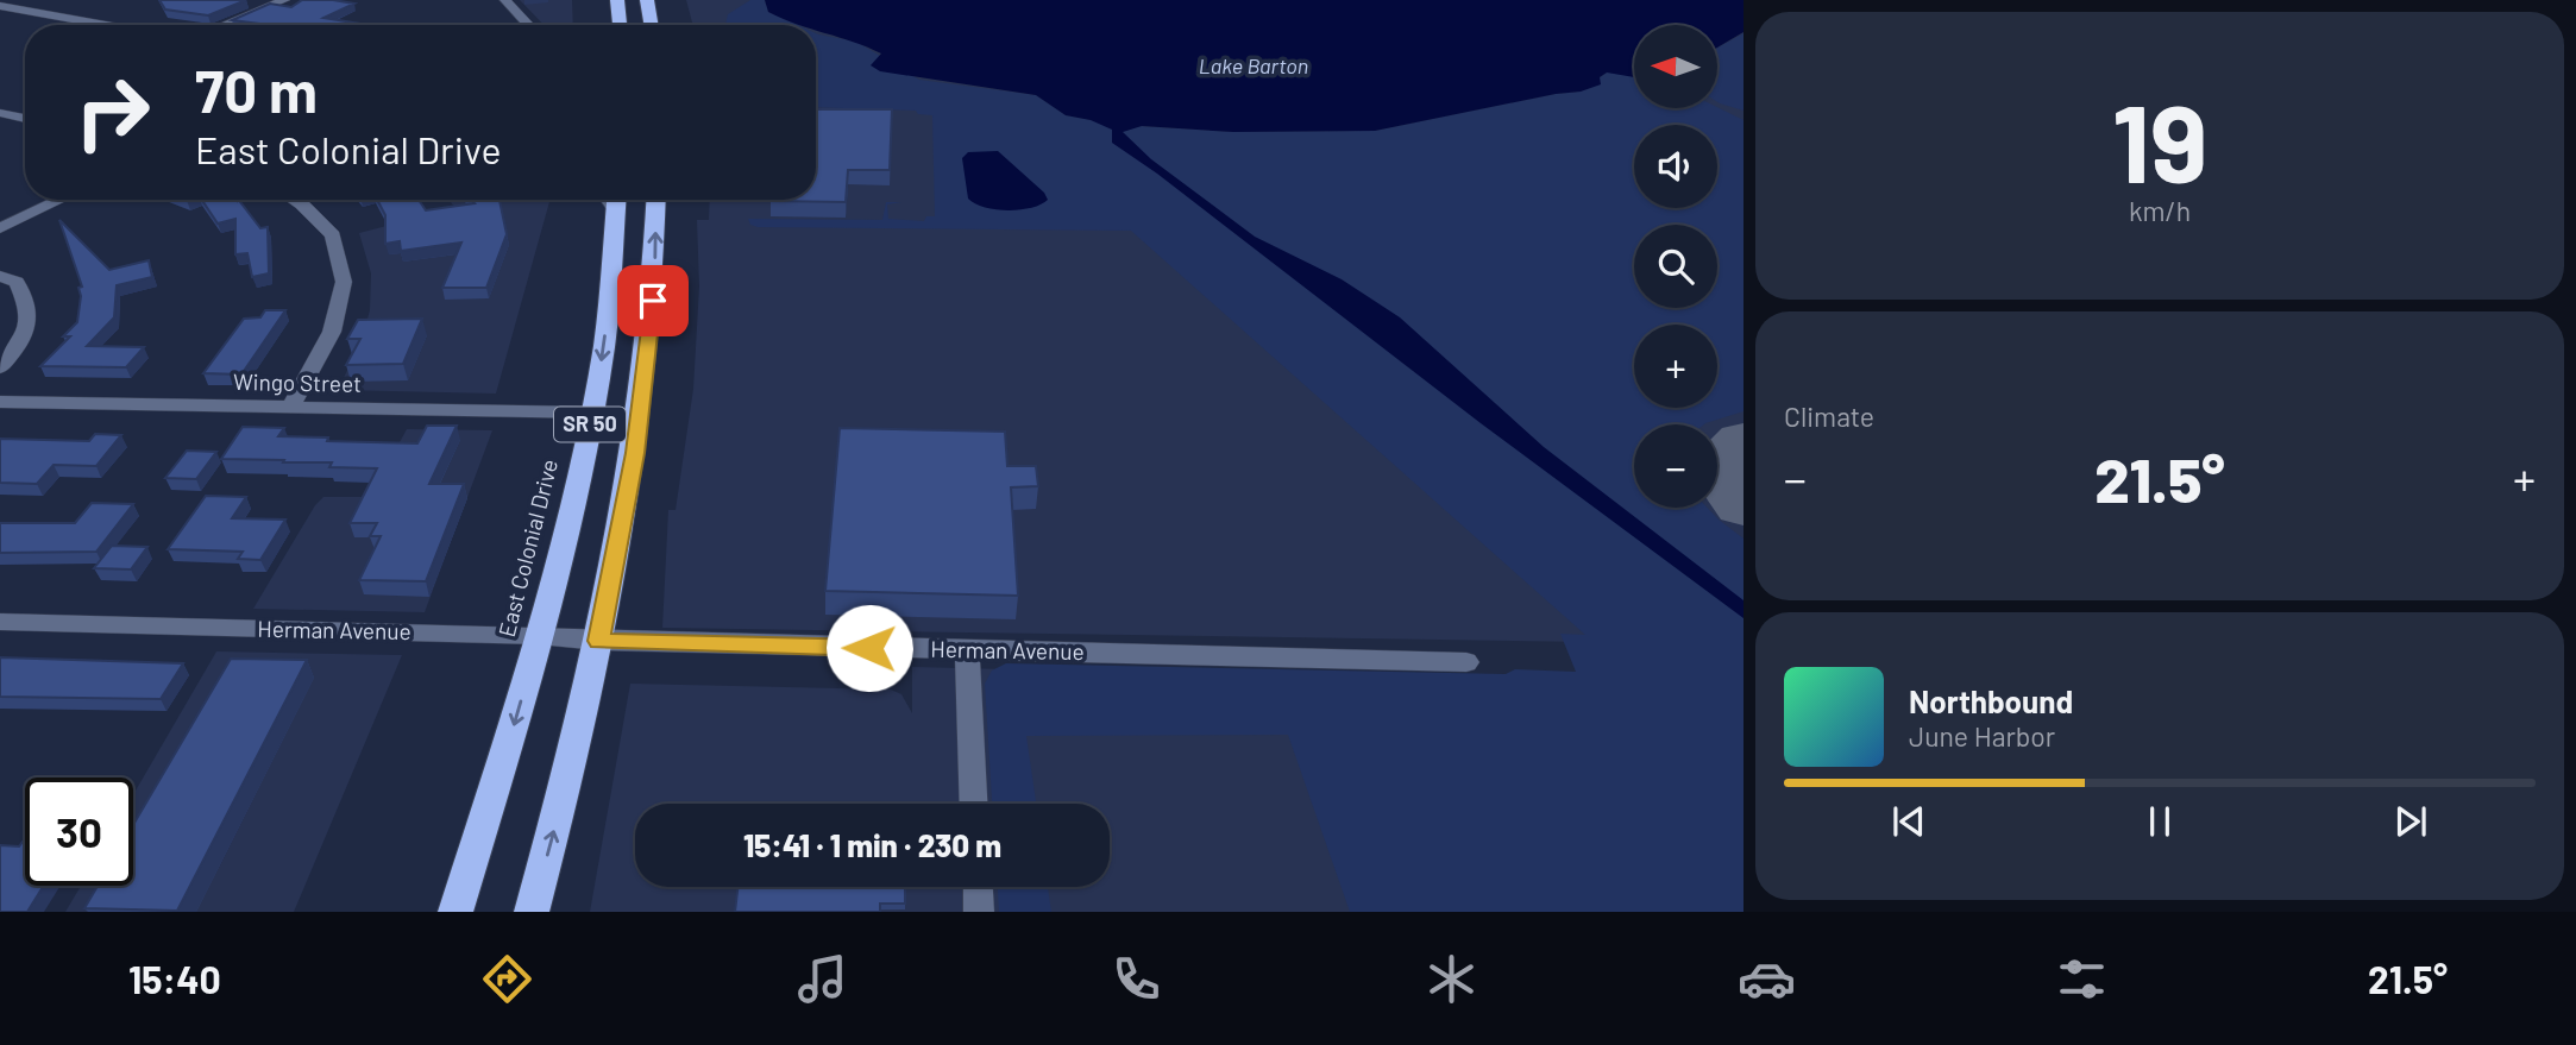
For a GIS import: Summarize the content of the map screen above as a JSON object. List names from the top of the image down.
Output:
{
  "streets": {
    "highway": ["SR 50", "East Colonial Drive"],
    "street": ["Wingo Street", "Herman Avenue"]
  },
  "crossings": [
    ["Wingo Street", "East Colonial Drive"],
    ["SR 50", "Herman Avenue"],
    ["East Colonial Drive", "Herman Avenue"]
  ],
  "water": ["Lake Barton"],
  "north": "left",
  "page": {
    "tile": [
      ["19", "km/h"],
      "Climate"
    ],
    "map_buttons": ["+", "−"],
    "turn": ["70 m", "East Colonial Drive"],
    "heat": ["−", "21.5°", "+"],
    "song": ["Northbound", "June Harbor"],
    "limit": "30",
    "trip": "15:41 · 1 min · 230 m",
    "tabs": ["15:40", "21.5°"]
  }
}
